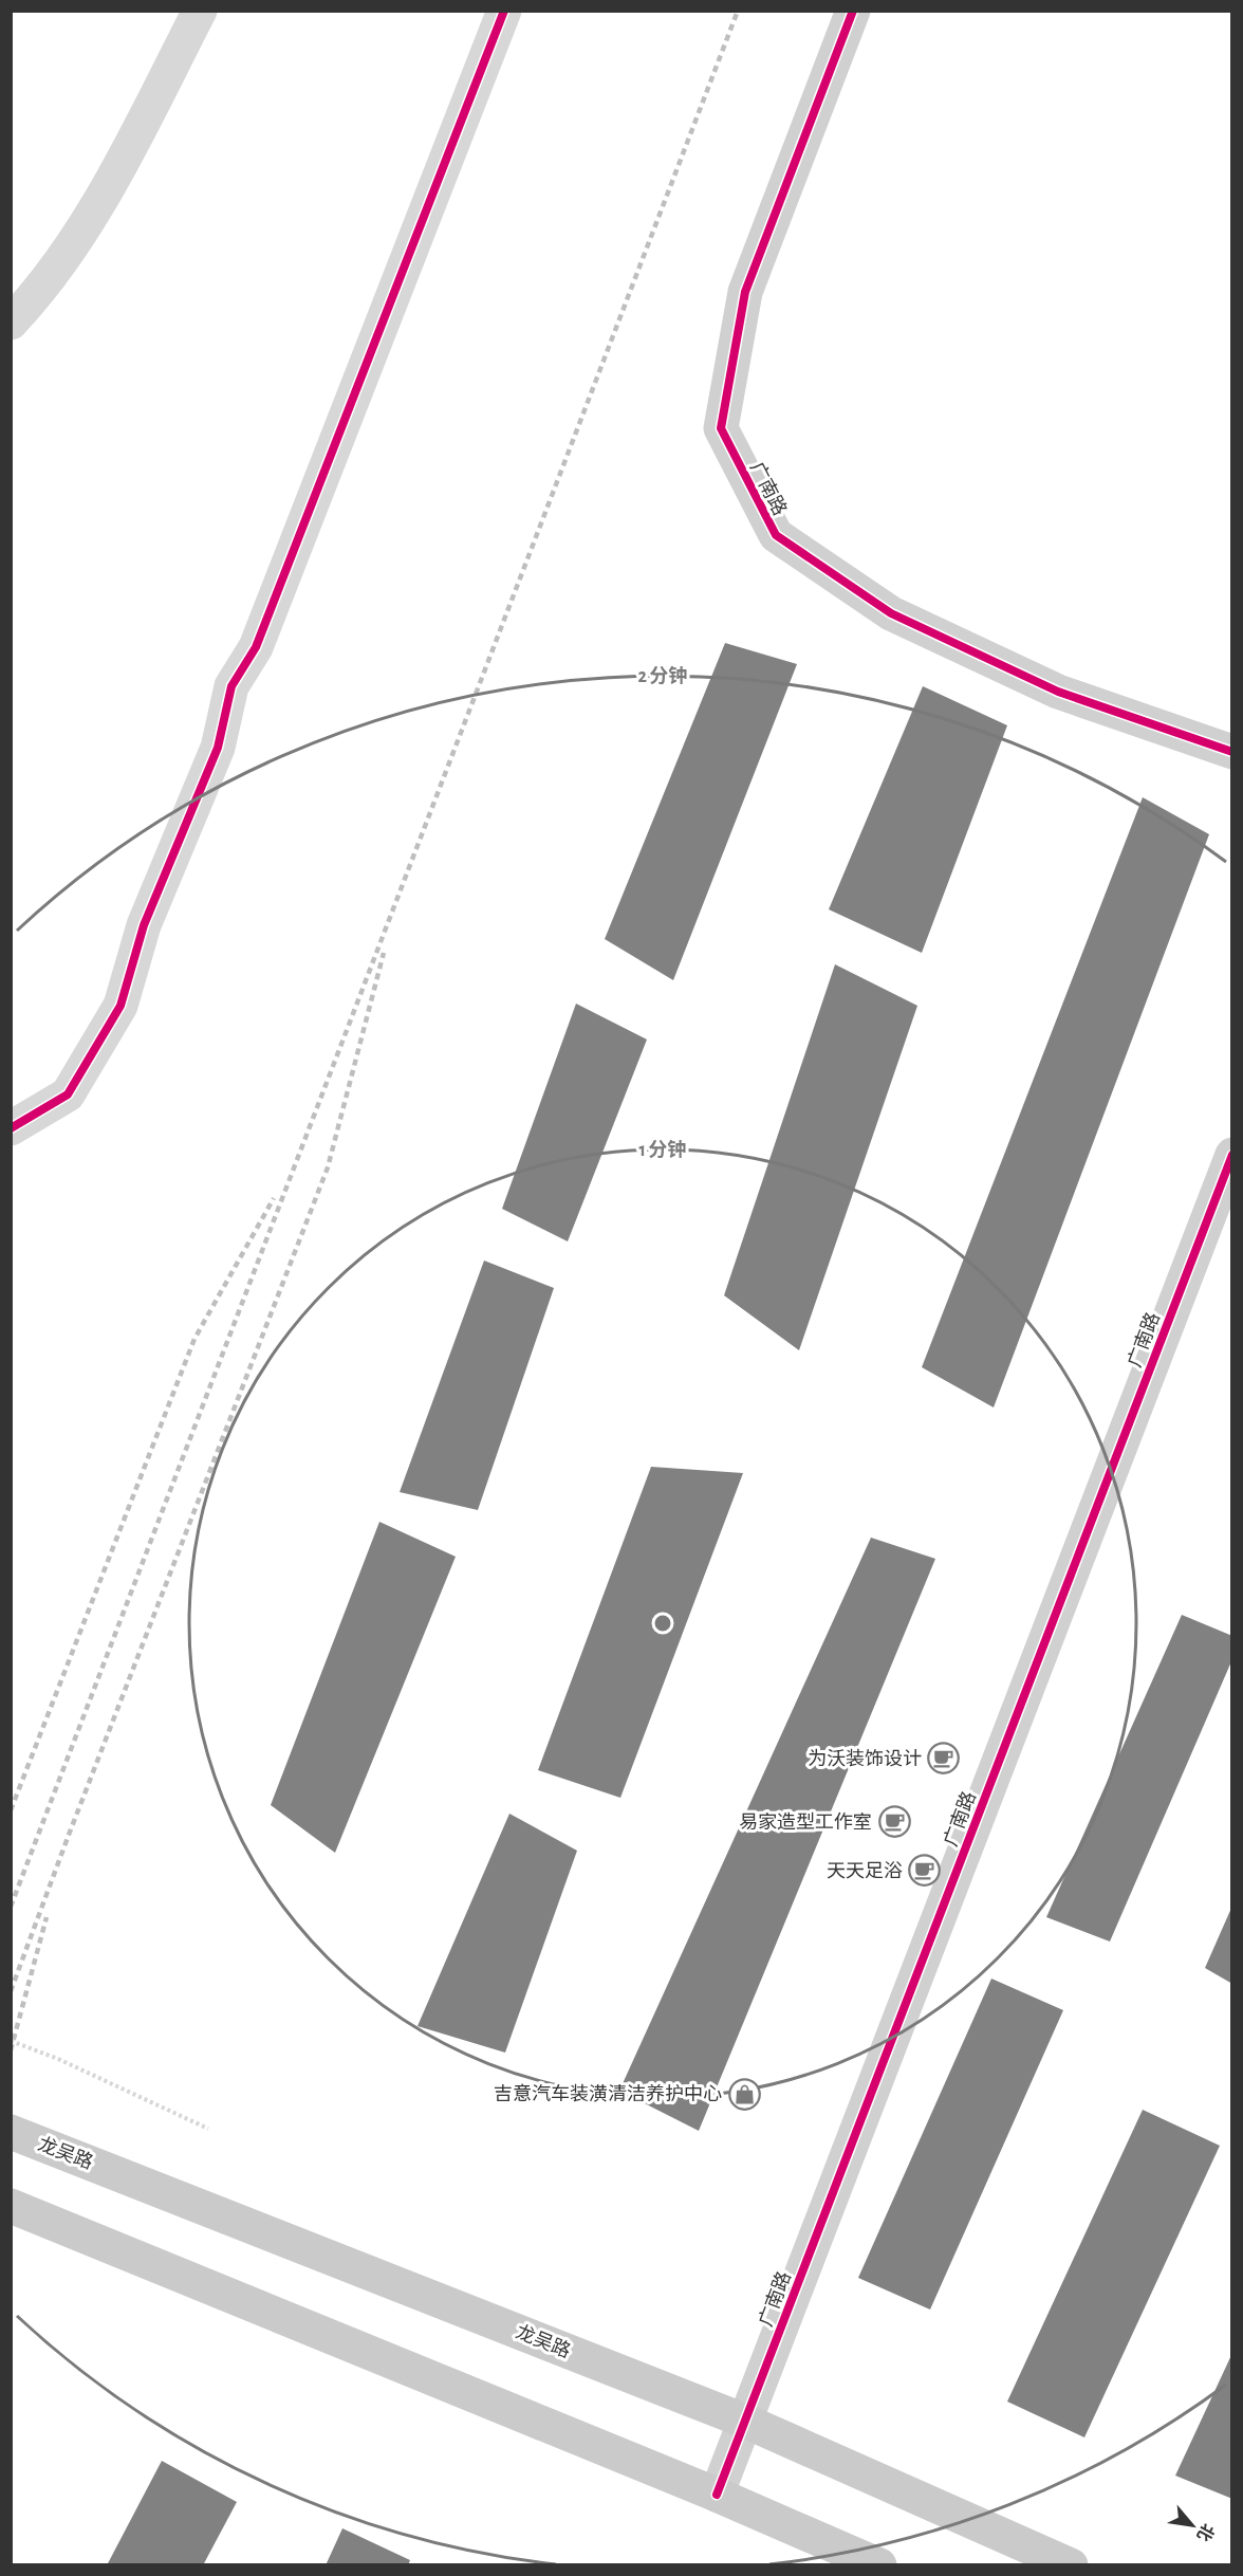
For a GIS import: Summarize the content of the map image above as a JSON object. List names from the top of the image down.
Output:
{
  "streets": {
    "main road": ["龙吴路"],
    "street": ["广南路"]
  },
  "crossings": [
    ["广南路", "龙吴路"]
  ],
  "places": {
    "cafe": ["为沃装饰设计", "易家造型工作室", "天天足浴"],
    "shop": ["吉意汽车装潢清洁养护中心"]
  },
  "north": "bottom right",
  "rings": ["2 分钟", "1 分钟"]
}
